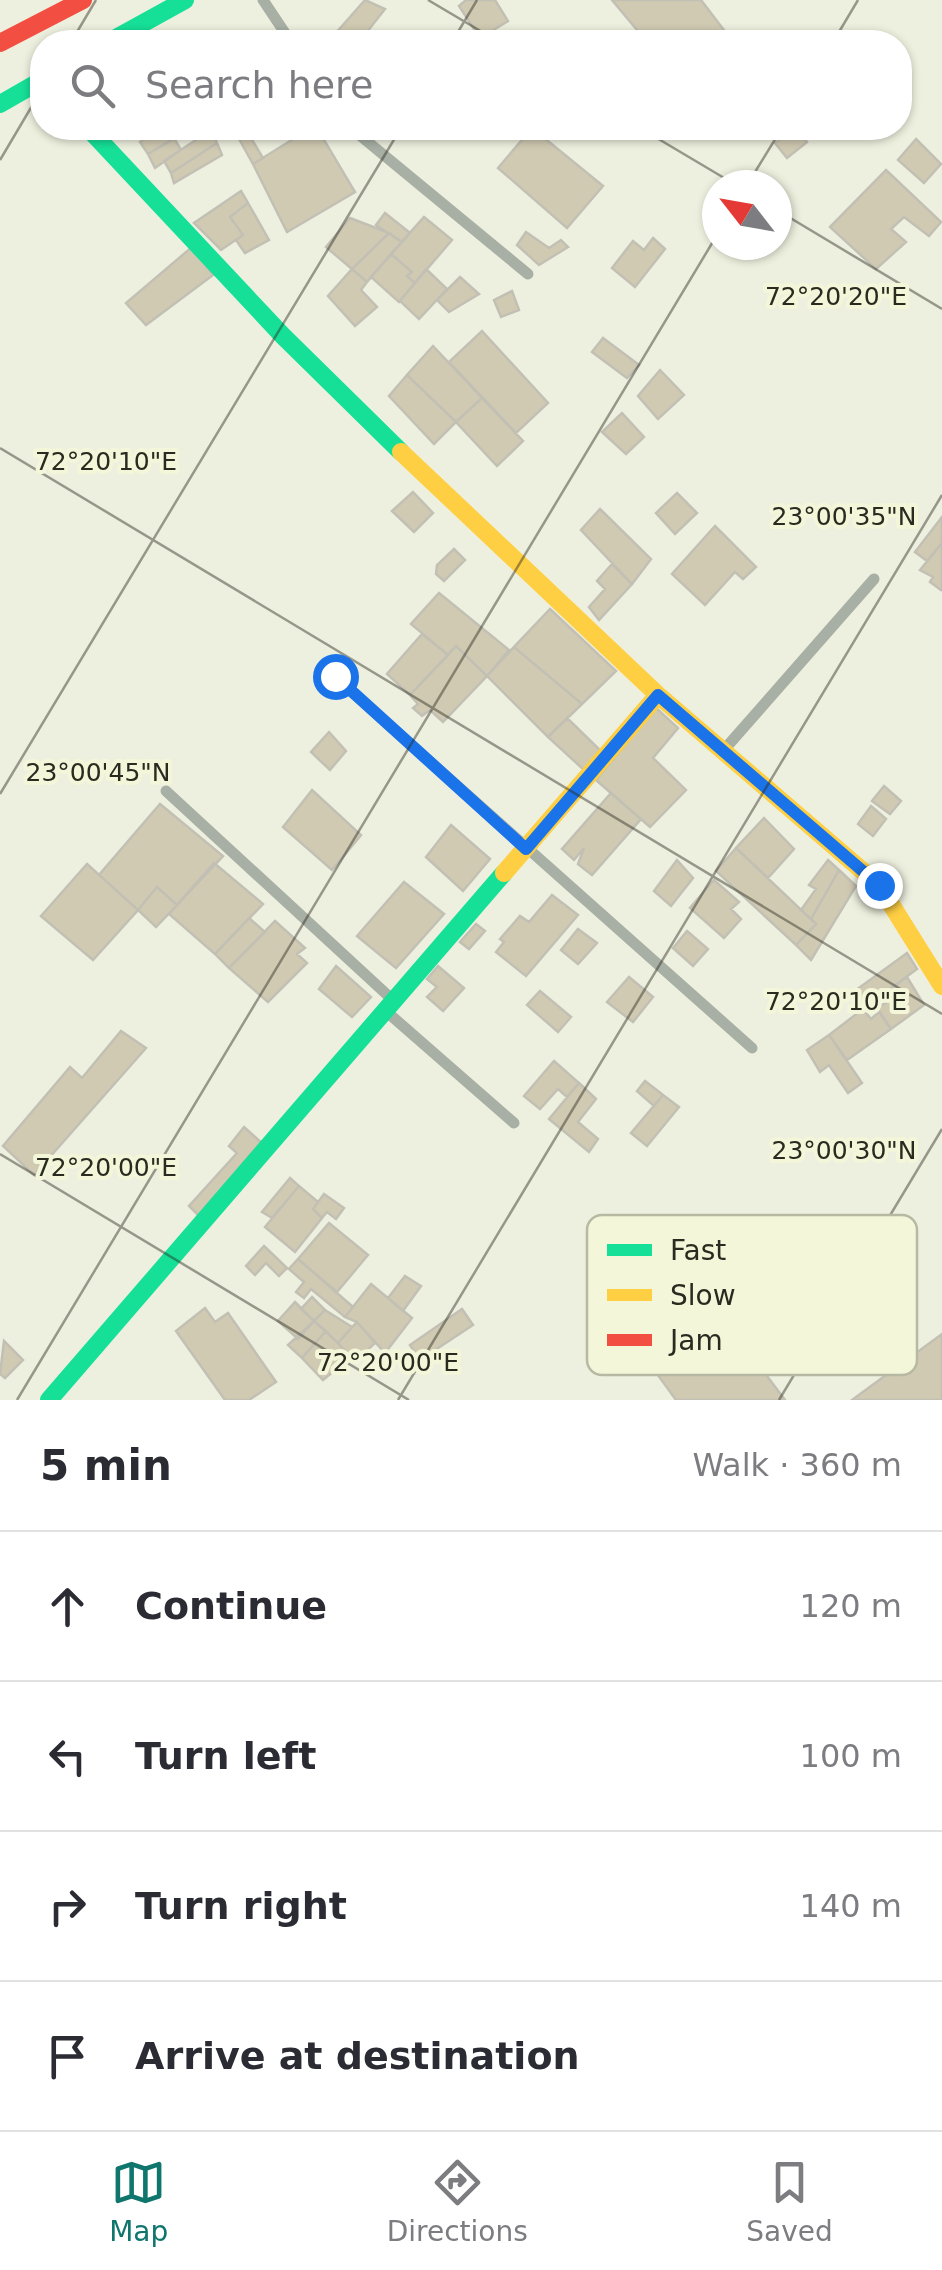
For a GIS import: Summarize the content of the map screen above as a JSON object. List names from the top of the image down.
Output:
{
  "legend": ["Fast", "Slow", "Jam"],
  "north": "top left",
  "page": {
    "search": "Search here",
    "heading": ["5 min", "Walk · 360 m"],
    "list": [
      ["Continue", "120 m"],
      ["Turn left", "100 m"],
      ["Turn right", "140 m"],
      "Arrive at destination"
    ],
    "nav": ["Map", "Directions", "Saved"]
  },
  "coordinates": [
    "72°20'20\"E",
    "72°20'10\"E",
    "23°00'35\"N",
    "23°00'45\"N",
    "23°00'30\"N",
    "72°20'00\"E"
  ]
}
